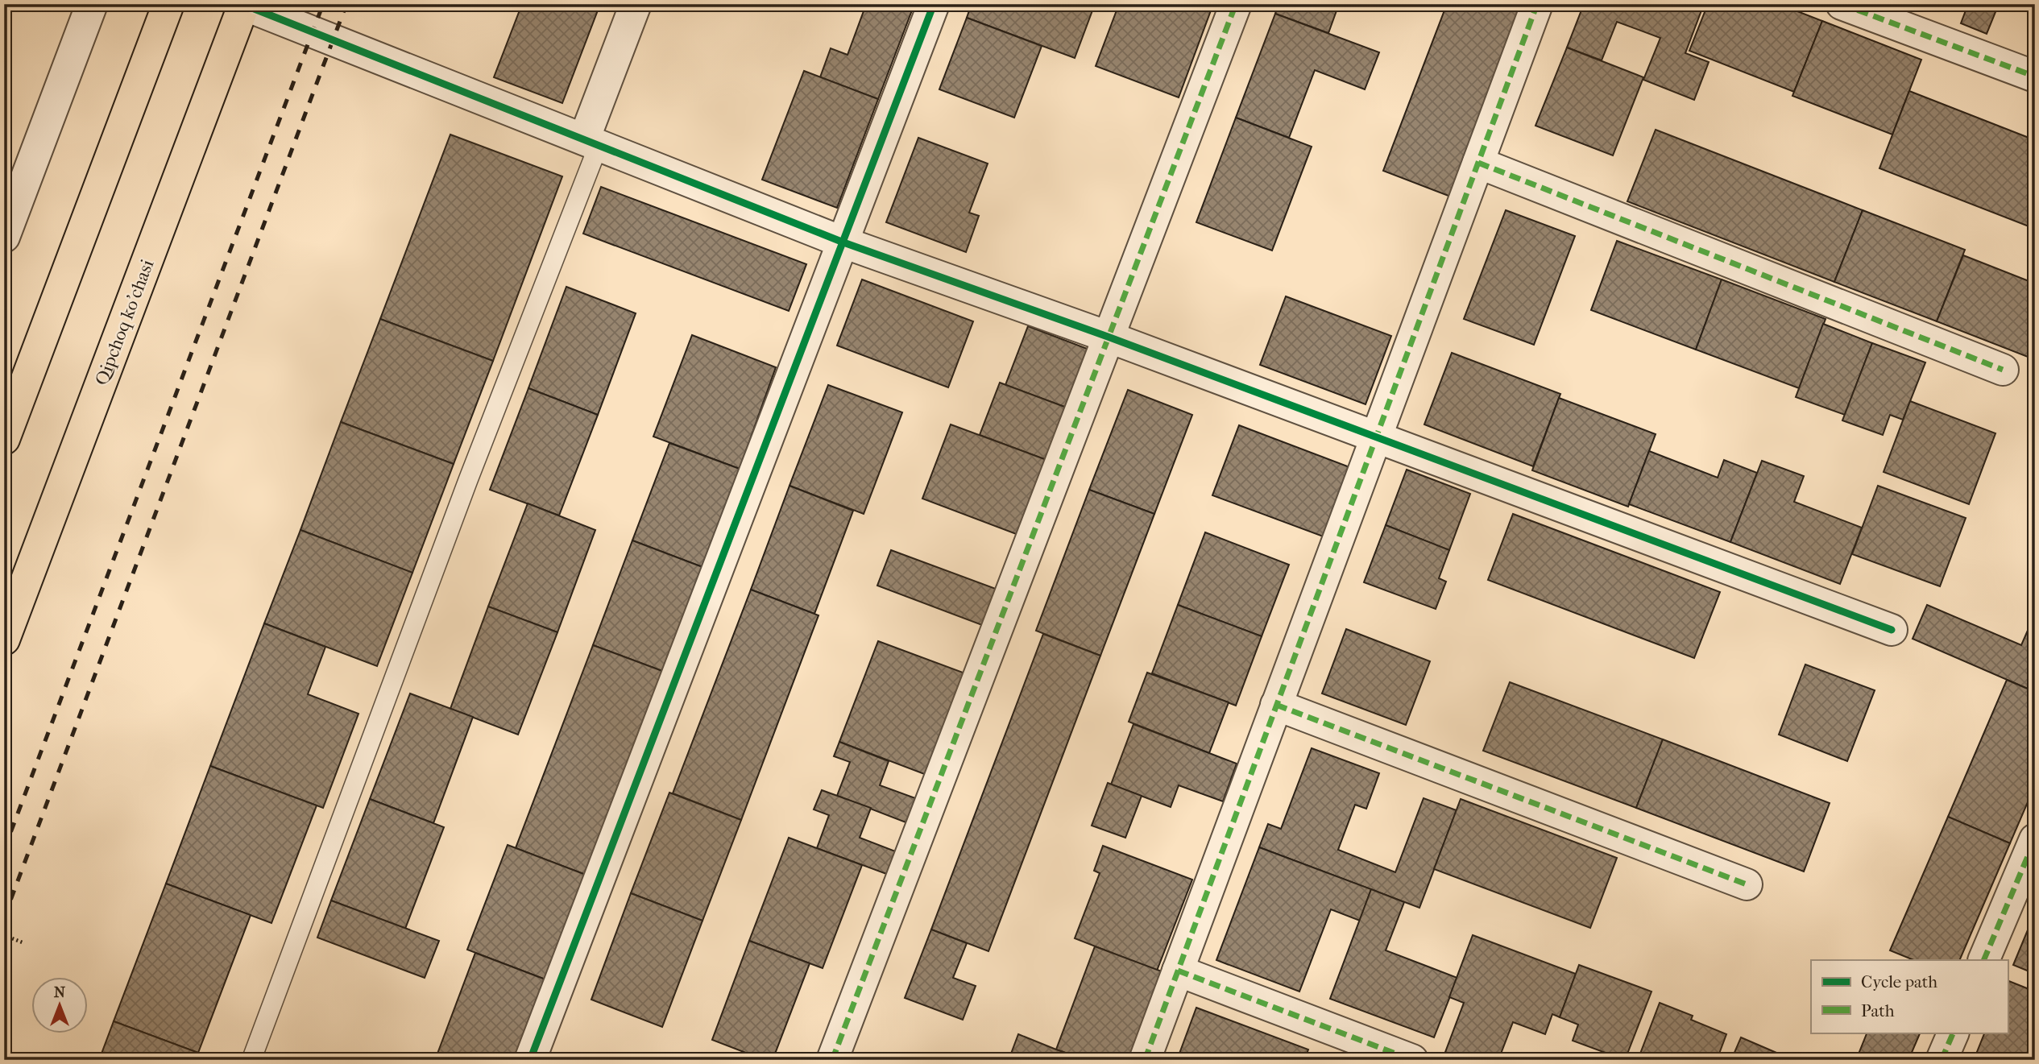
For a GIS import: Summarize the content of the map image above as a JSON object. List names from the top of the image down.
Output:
{
  "streets": {
    "main road": ["Qipchoq ko'chasi"]
  },
  "legend": ["Cycle path", "Path"],
  "north": "top"
}
